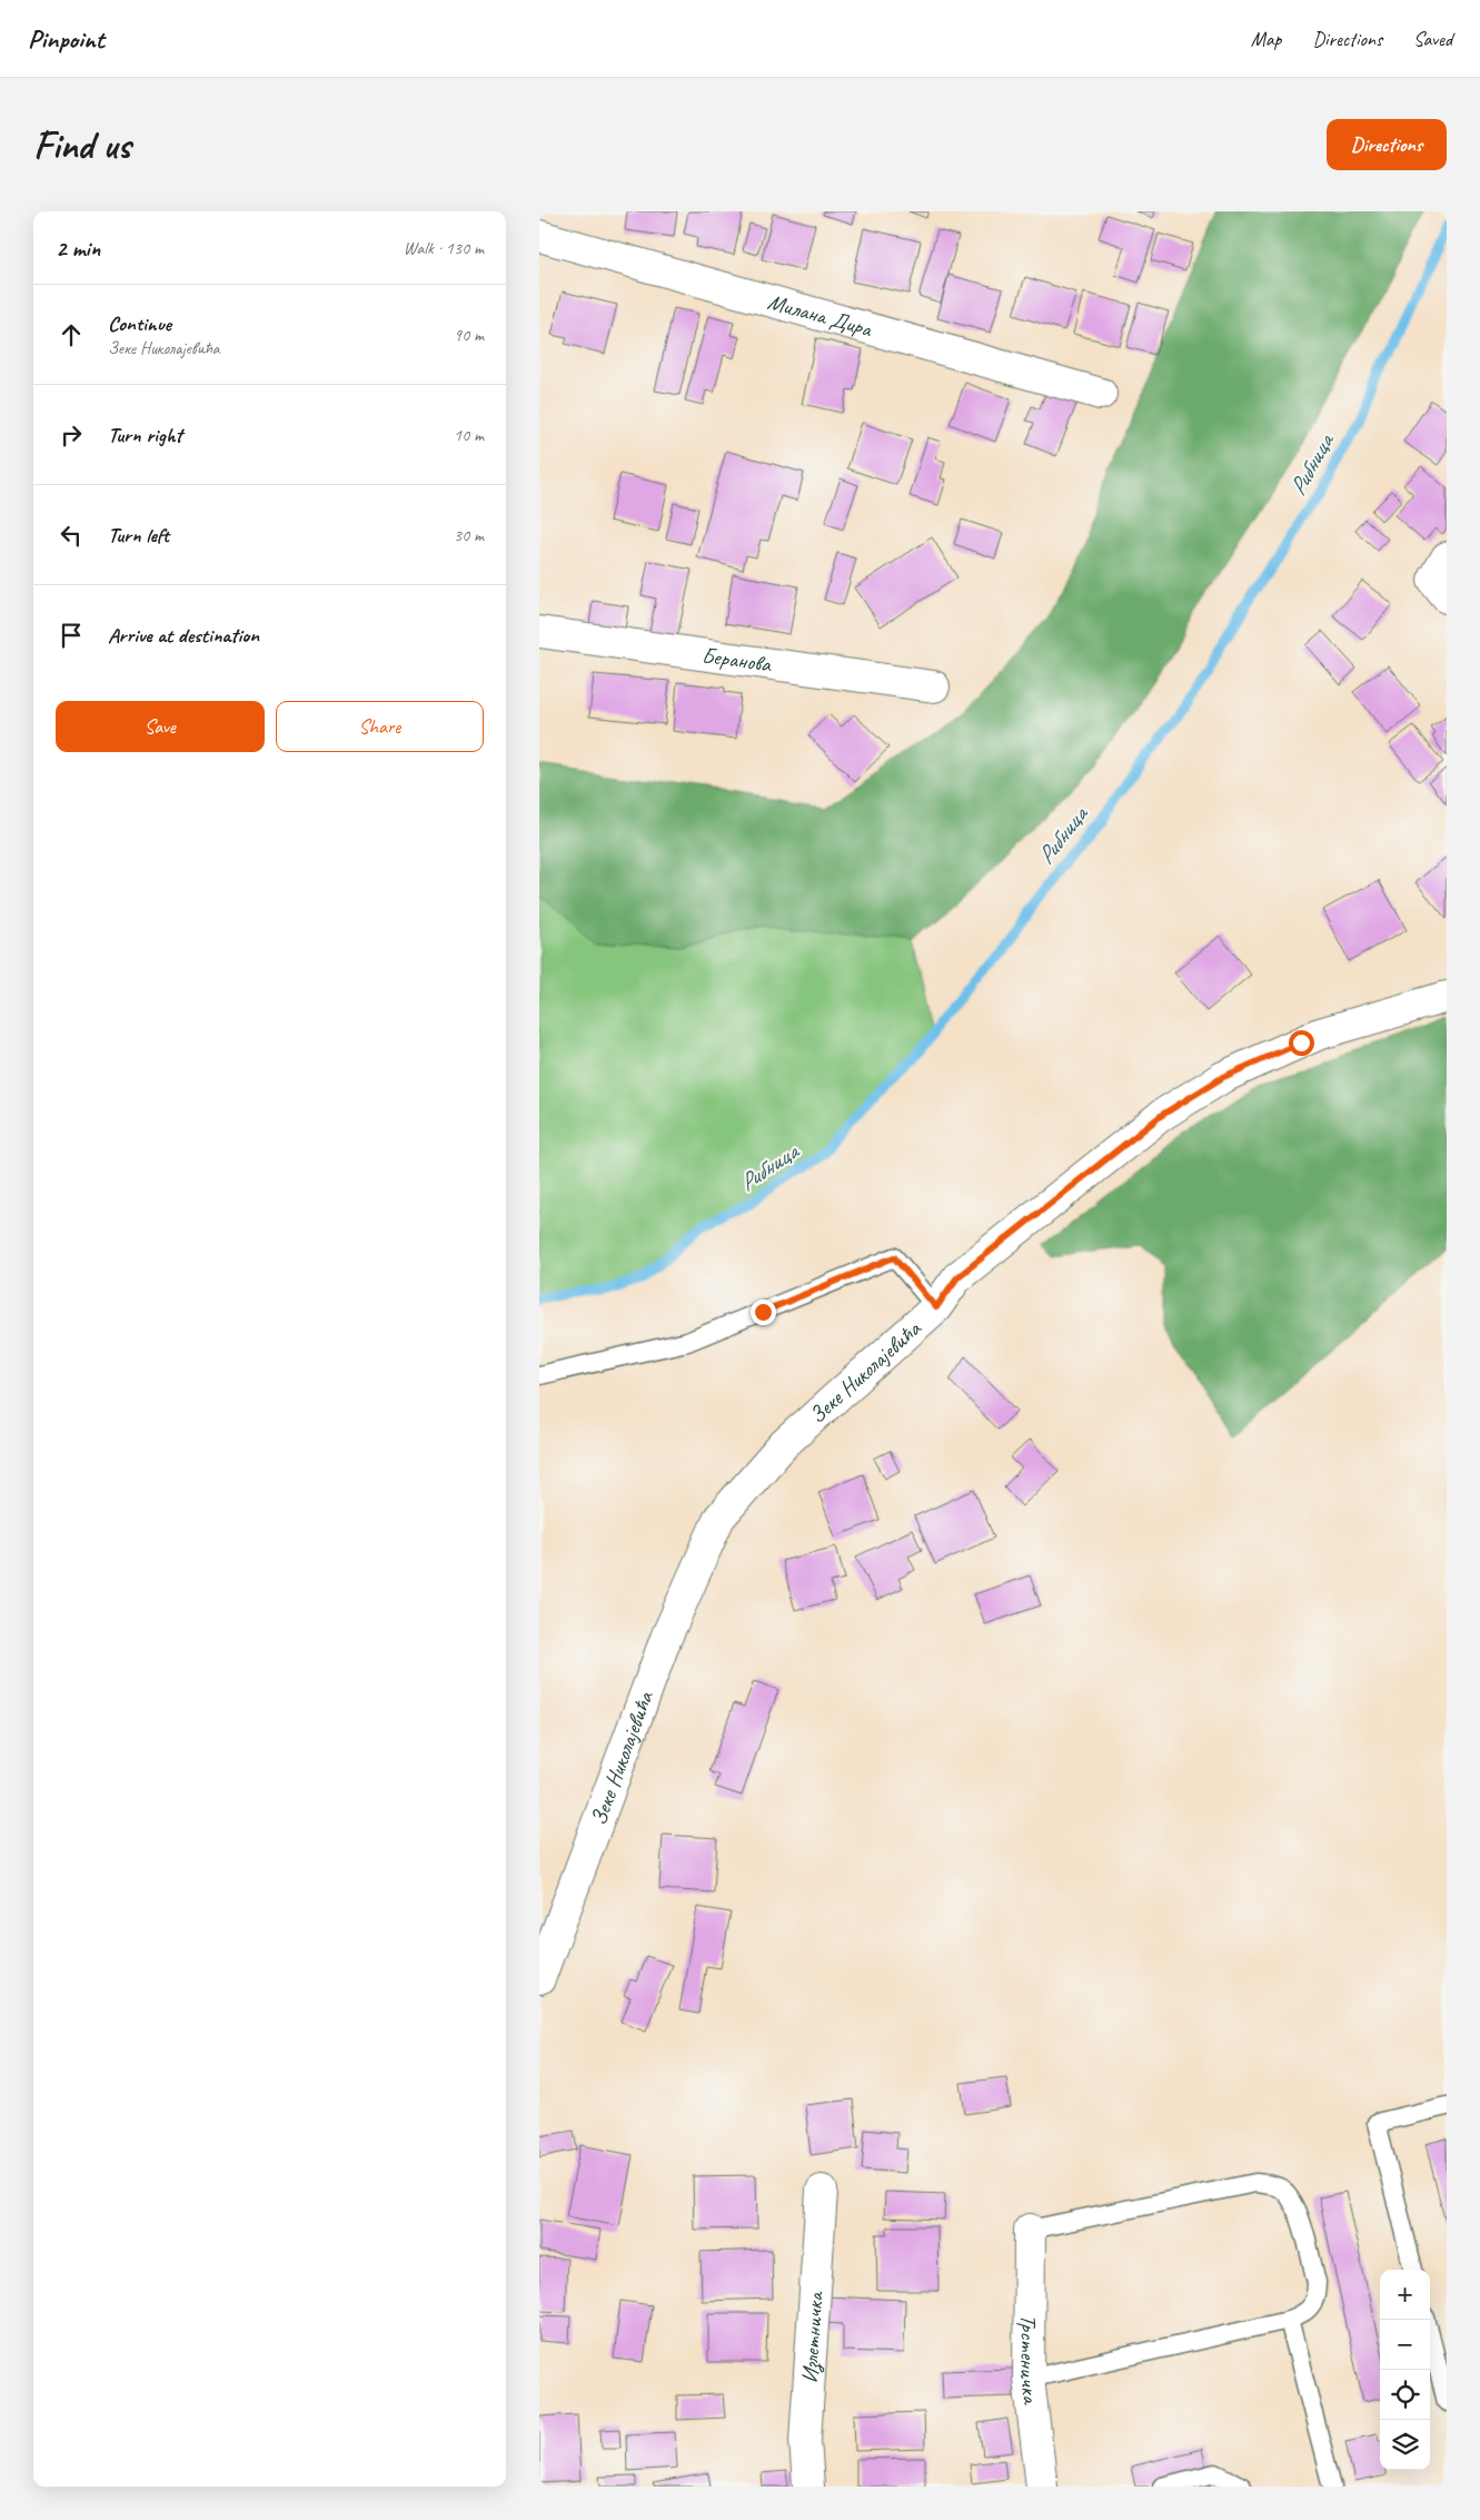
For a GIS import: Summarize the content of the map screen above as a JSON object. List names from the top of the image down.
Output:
{
  "streets": {
    "street": [
      "Милана Дира",
      "Беранова",
      "Зеке Николајевића",
      "Излетничка",
      "Трстеничка"
    ]
  },
  "water": ["Рибница"],
  "page": {
    "header": "Pinpoint",
    "nav": ["Map", "Directions", "Saved"],
    "buttons": [
      "Directions",
      ["Save", "Share"]
    ],
    "title": "Find us",
    "heading": ["2 min", "Walk · 130 m"],
    "list": [
      ["Continue", "Зеке Николајевића", "90 m"],
      ["Turn right", "10 m"],
      ["Turn left", "30 m"],
      "Arrive at destination"
    ],
    "map_buttons": ["+", "−"]
  }
}
